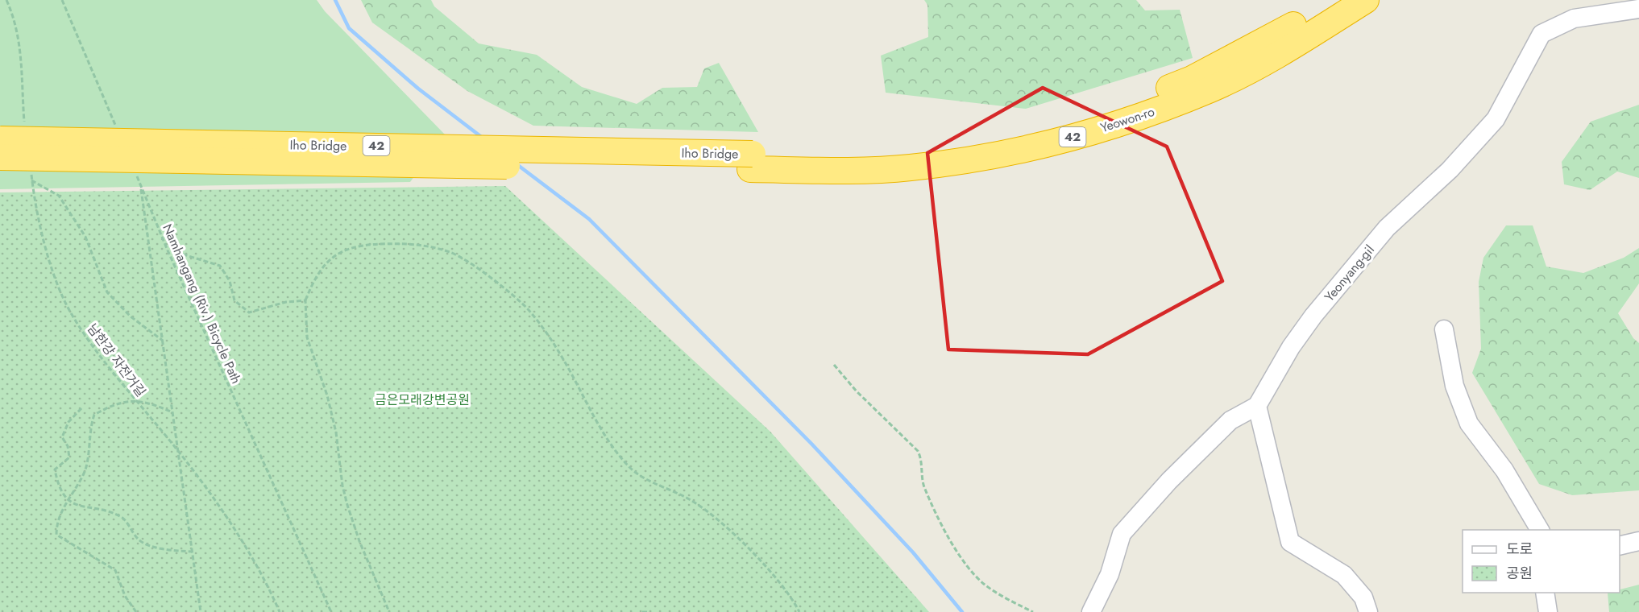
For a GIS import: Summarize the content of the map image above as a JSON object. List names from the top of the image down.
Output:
{
  "streets": {
    "highway": ["Yeowon-ro", "42", "Iho Bridge"],
    "street": ["Yeonyang-gil"],
    "path": ["Namhangang (Riv.) Bicycle Path", "남한강 자전거길"]
  },
  "crossings": [
    ["Yeowon-ro", "Iho Bridge"]
  ],
  "parks": ["금은모래강변공원"],
  "legend": ["도로", "공원"]
}
